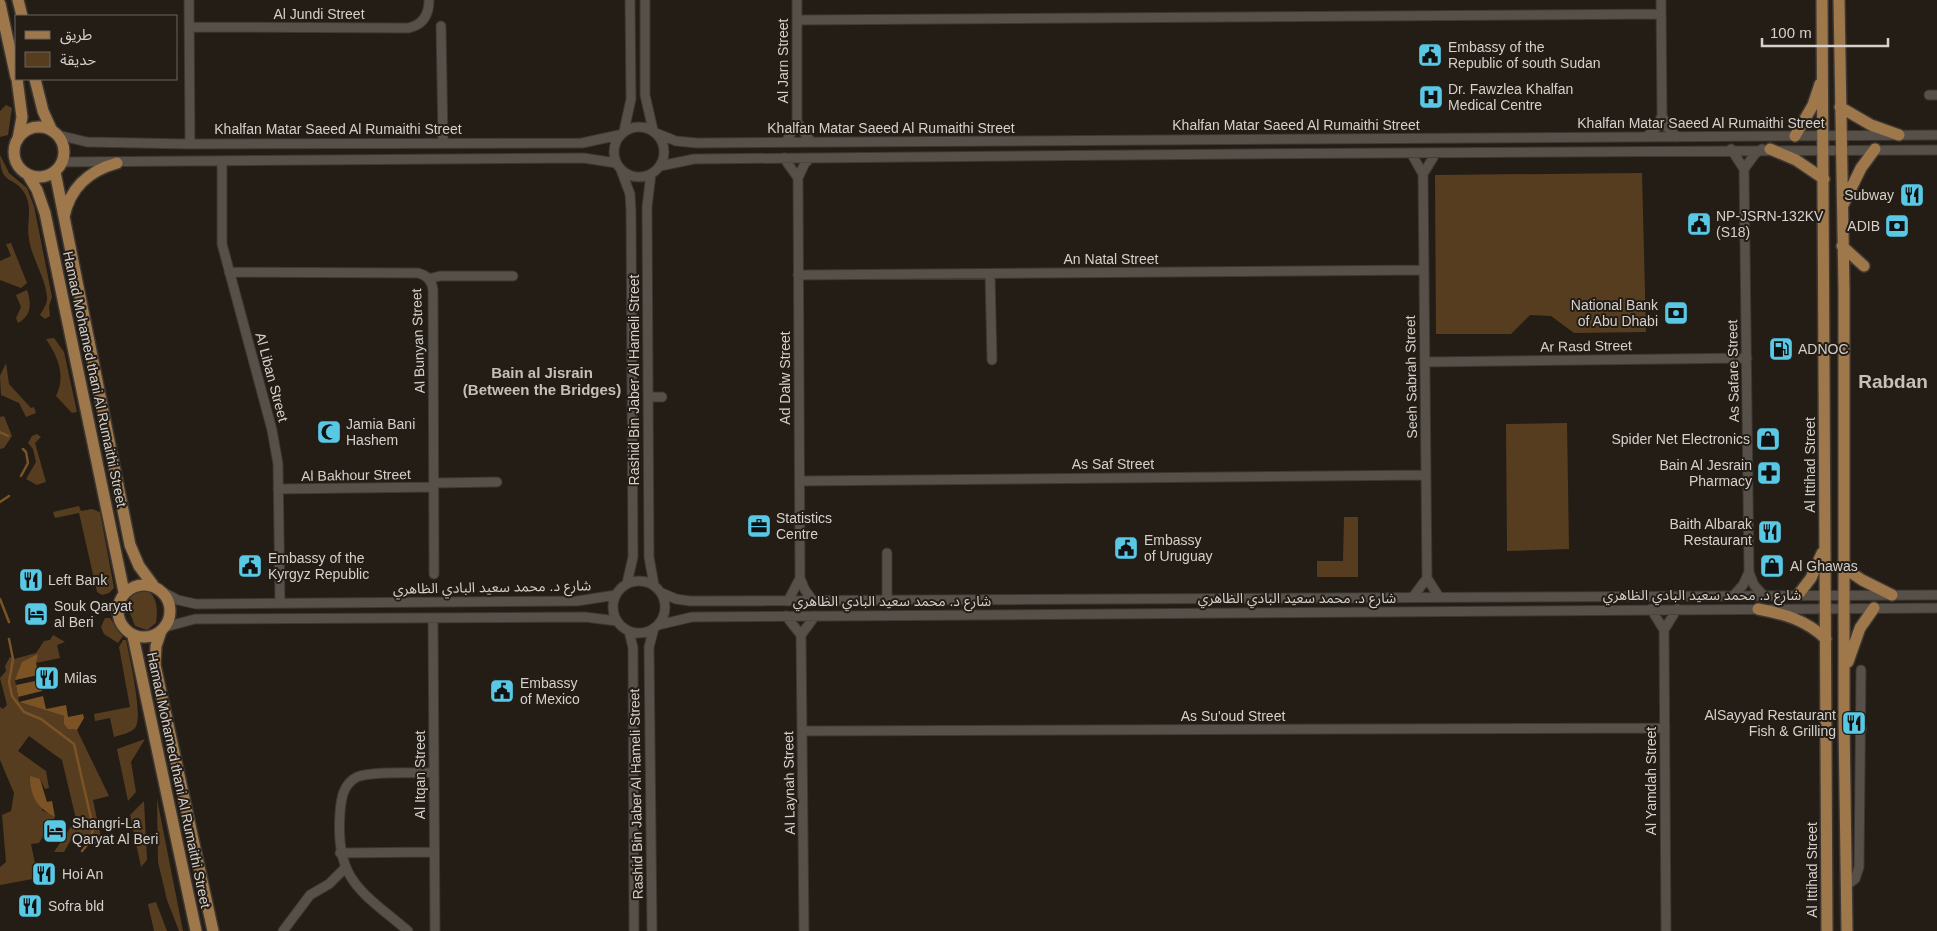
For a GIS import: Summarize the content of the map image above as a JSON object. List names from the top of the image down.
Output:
{
  "streets": {
    "main road": ["Hamad Mohamed thani Al Rumaithi Street", "Al Ittihad Street"],
    "street": [
      "Al Jundi Street",
      "Al Jarn Street",
      "Khalfan Matar Saeed Al Rumaithi Street",
      "An Natal Street",
      "Al Bunyan Street",
      "Ar Rasd Street",
      "As Safare Street",
      "Al Liban Street",
      "Seeh Sabrah Street",
      "Ad Dalw Street",
      "Rashid Bin Jaber Al Hameli Street",
      "As Saf Street",
      "Al Bakhour Street",
      "شارع د. محمد سعيد البادي الظاهري",
      "As Su'oud Street",
      "Al Itqan Street",
      "Al Yamdah Street",
      "Al Laynah Street"
    ]
  },
  "crossings": [
    ["Al Jarn Street", "Khalfan Matar Saeed Al Rumaithi Street"],
    ["Khalfan Matar Saeed Al Rumaithi Street", "Seeh Sabrah Street"],
    ["Khalfan Matar Saeed Al Rumaithi Street", "Hamad Mohamed thani Al Rumaithi Street"],
    ["Khalfan Matar Saeed Al Rumaithi Street", "Rashid Bin Jaber Al Hameli Street"],
    ["Khalfan Matar Saeed Al Rumaithi Street", "Al Ittihad Street"],
    ["An Natal Street", "Seeh Sabrah Street"],
    ["An Natal Street", "Ad Dalw Street"],
    ["Al Bunyan Street", "Al Liban Street"],
    ["Al Bunyan Street", "Al Bakhour Street"],
    ["Ar Rasd Street", "As Safare Street"],
    ["Ar Rasd Street", "Seeh Sabrah Street"],
    ["As Safare Street", "شارع د. محمد سعيد البادي الظاهري"],
    ["Al Liban Street", "Al Bakhour Street"],
    ["Al Liban Street", "شارع د. محمد سعيد البادي الظاهري"],
    ["Seeh Sabrah Street", "As Saf Street"],
    ["Ad Dalw Street", "As Saf Street"],
    ["Ad Dalw Street", "شارع د. محمد سعيد البادي الظاهري"],
    ["Hamad Mohamed thani Al Rumaithi Street", "شارع د. محمد سعيد البادي الظاهري"],
    ["Rashid Bin Jaber Al Hameli Street", "شارع د. محمد سعيد البادي الظاهري"],
    ["Al Ittihad Street", "شارع د. محمد سعيد البادي الظاهري"],
    ["As Su'oud Street", "Al Yamdah Street"],
    ["As Su'oud Street", "Al Laynah Street"]
  ],
  "districts": ["Bain al Jisrain (Between the Bridges)", "Rabdan"],
  "places": {
    "public building": [
      "Embassy of the Republic of south Sudan",
      "NP-JSRN-132KV (S18)",
      "Embassy of Uruguay",
      "Embassy of the Kyrgyz Republic",
      "Embassy of Mexico"
    ],
    "hospital": ["Dr. Fawzlea Khalfan Medical Centre"],
    "restaurant": [
      "Subway",
      "Baith Albarak Restaurant",
      "Left Bank",
      "Milas",
      "AlSayyad Restaurant Fish & Grilling",
      "Hoi An",
      "Sofra bld"
    ],
    "bank": ["ADIB", "National Bank of Abu Dhabi"],
    "fuel station": ["ADNOC"],
    "mosque": ["Jamia Bani Hashem"],
    "shop": ["Spider Net Electronics", "Al Ghawas"],
    "pharmacy": ["Bain Al Jesrain Pharmacy"],
    "office": ["Statistics Centre"],
    "hotel": ["Souk Qaryat al Beri", "Shangri-La Qaryat Al Beri"]
  },
  "legend": ["طريق", "حديقة"],
  "scale_bar": "100 m"
}
